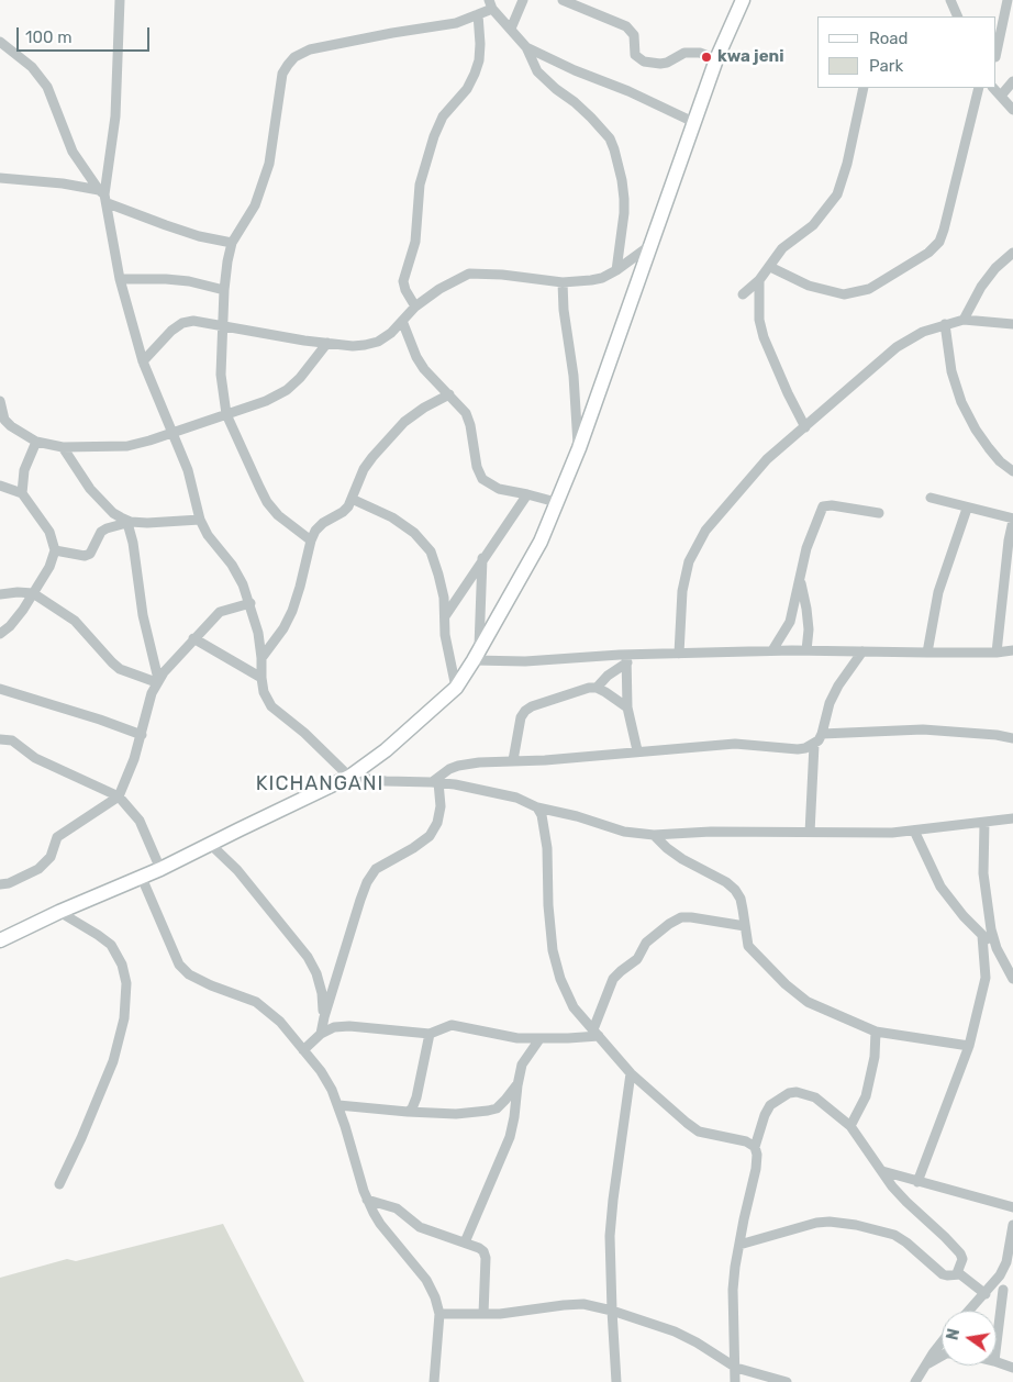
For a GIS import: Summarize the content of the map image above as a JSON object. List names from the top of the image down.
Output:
{
  "districts": ["KICHANGANI"],
  "places": ["kwa jeni"],
  "legend": ["Road", "Park"],
  "scale_bar": "100 m",
  "north": "left"
}
